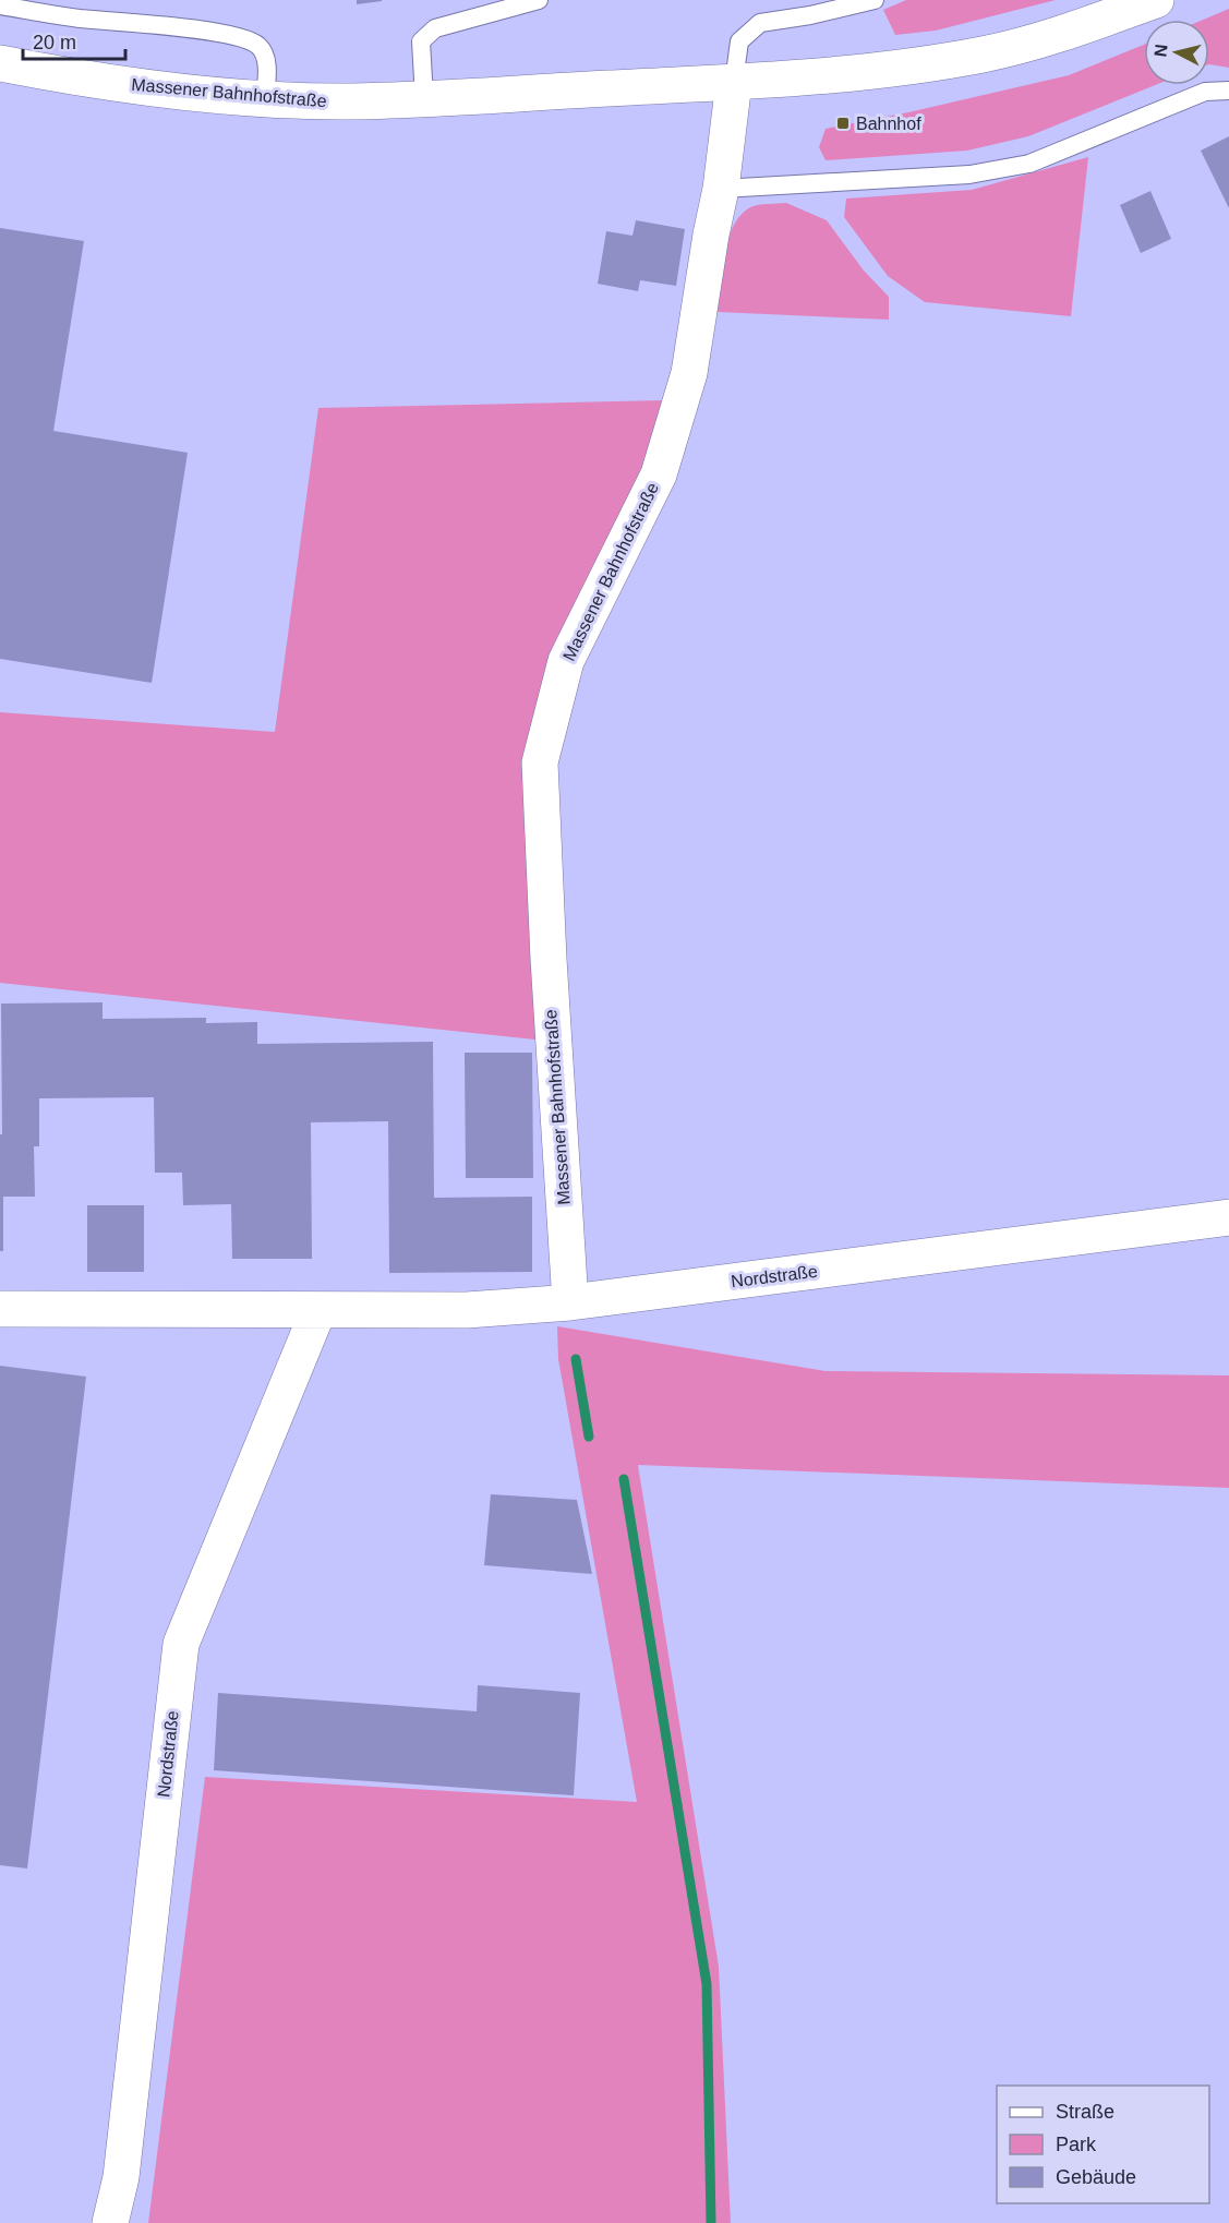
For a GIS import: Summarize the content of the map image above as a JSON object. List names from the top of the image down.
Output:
{
  "streets": {
    "street": ["Massener Bahnhofstraße", "Nordstraße"]
  },
  "crossings": [
    ["Massener Bahnhofstraße", "Nordstraße"]
  ],
  "places": {
    "transit": ["Bahnhof"]
  },
  "legend": ["Straße", "Park", "Gebäude"],
  "scale_bar": "20 m",
  "north": "left"
}
